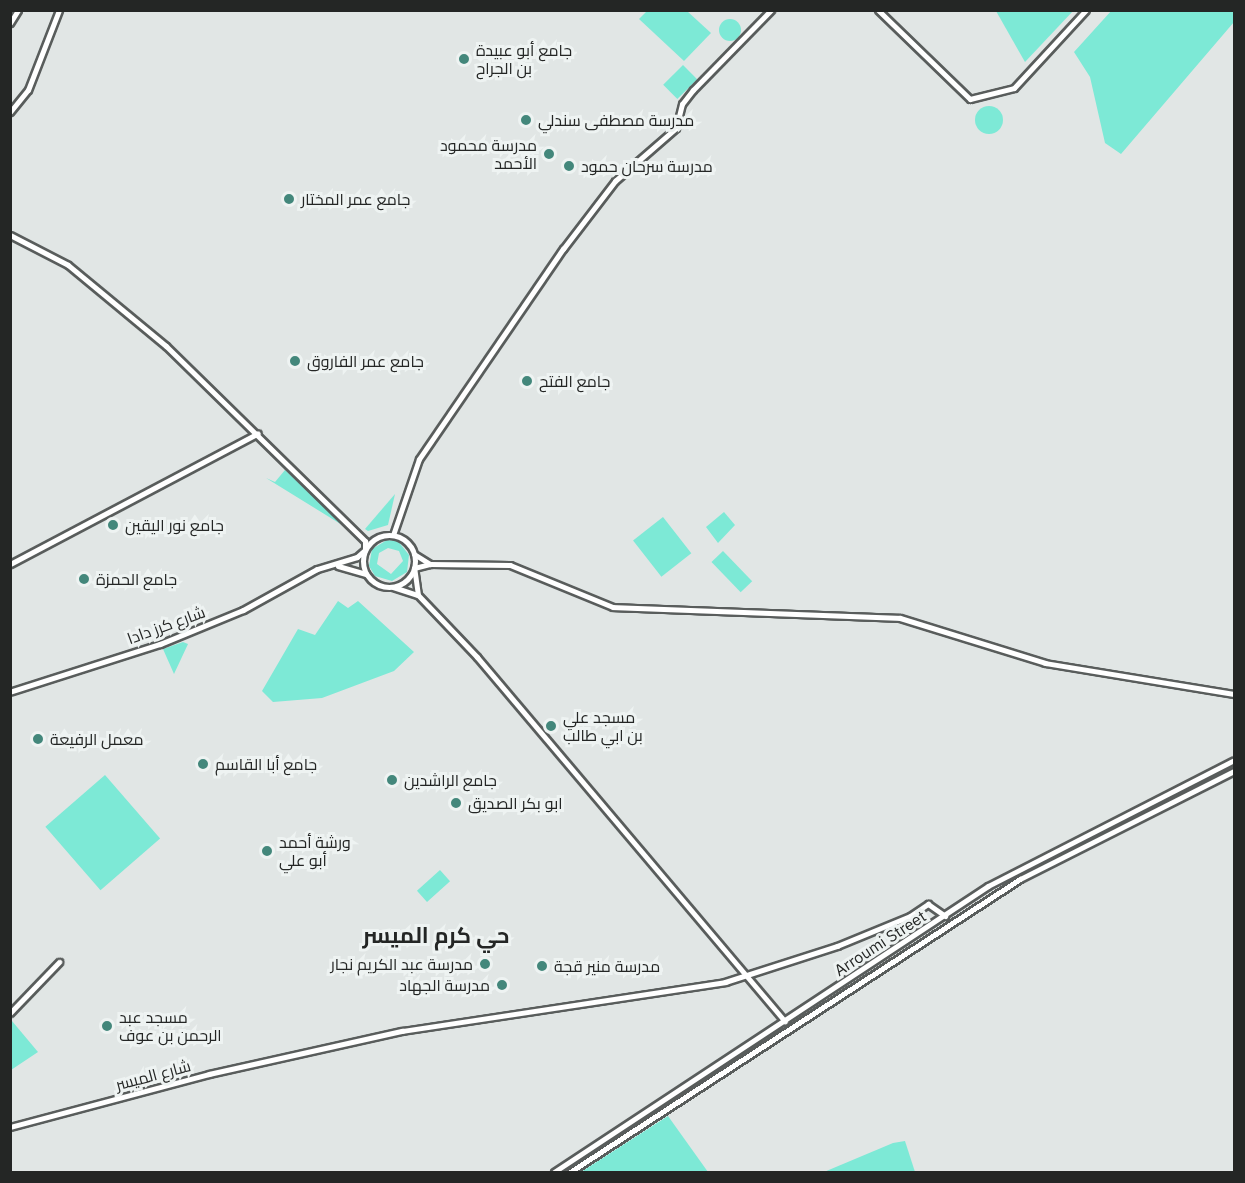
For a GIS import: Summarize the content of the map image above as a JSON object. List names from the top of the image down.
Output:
{
  "streets": {
    "main road": ["شارع كرز دادا", "Arroumi Street", "شارع الميسر"]
  },
  "crossings": [
    ["Arroumi Street", "شارع الميسر"]
  ],
  "districts": ["حي كرم الميسر"],
  "places": [
    "جامع أبو عبيدة بن الجراح",
    "مدرسة مصطفى سندلي",
    "مدرسة محمود الأحمد",
    "مدرسة سرحان حمود",
    "جامع عمر المختار",
    "جامع عمر الفاروق",
    "جامع الفتح",
    "جامع نور اليقين",
    "جامع الحمزة",
    "مسجد علي بن ابي طالب",
    "معمل الرفيعة",
    "جامع أبا القاسم",
    "جامع الراشدين",
    "ابو بكر الصديق",
    "ورشة أحمد أبو علي",
    "مدرسة عبد الكريم نجار",
    "مدرسة منير قجة",
    "مدرسة الجهاد",
    "مسجد عبد الرحمن بن عوف"
  ]
}
